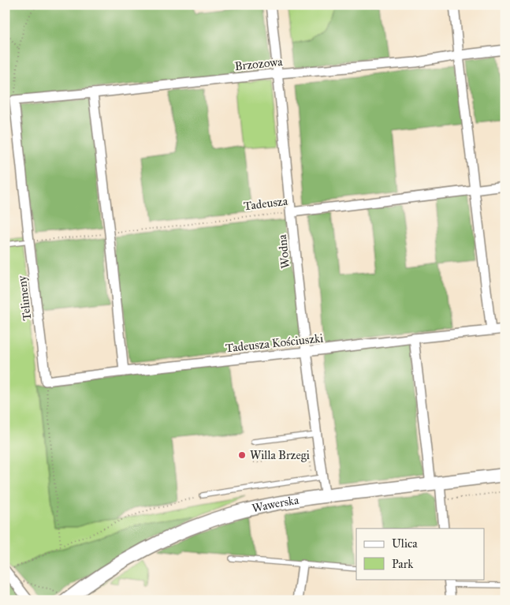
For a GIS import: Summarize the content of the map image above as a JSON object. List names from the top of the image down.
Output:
{
  "streets": {
    "main road": ["Wawerska"],
    "street": [
      "Brzozowa",
      "Tadeusza",
      "Wodna",
      "Telimeny",
      "Tadeusza Kościuszki"
    ]
  },
  "crossings": [
    ["Brzozowa", "Wodna"],
    ["Brzozowa", "Telimeny"],
    ["Tadeusza", "Wodna"],
    ["Tadeusza", "Telimeny"],
    ["Wodna", "Tadeusza Kościuszki"],
    ["Wodna", "Wawerska"],
    ["Telimeny", "Tadeusza Kościuszki"]
  ],
  "places": ["Willa Brzegi"],
  "legend": ["Ulica", "Park"]
}
